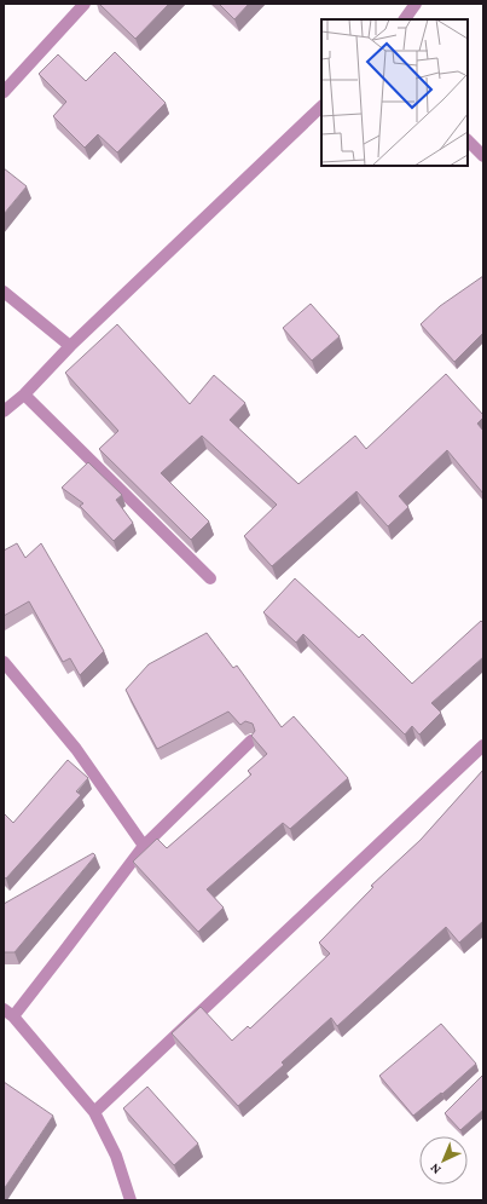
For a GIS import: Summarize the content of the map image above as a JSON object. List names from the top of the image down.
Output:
{
  "north": "bottom left"
}
